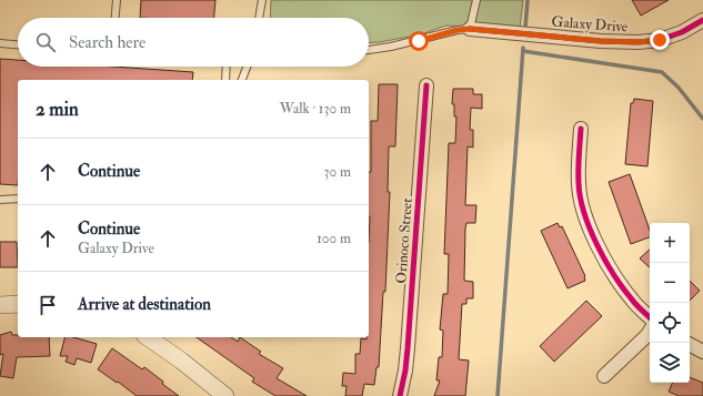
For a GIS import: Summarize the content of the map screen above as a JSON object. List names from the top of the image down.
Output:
{
  "streets": {
    "street": ["Galaxy Drive", "Orinoco Street"]
  },
  "page": {
    "search": "Search here",
    "heading": ["2 min", "Walk · 130 m"],
    "list": [
      ["Continue", "30 m"],
      ["Continue", "Galaxy Drive", "100 m"],
      "Arrive at destination"
    ],
    "map_buttons": ["+", "−"]
  }
}
